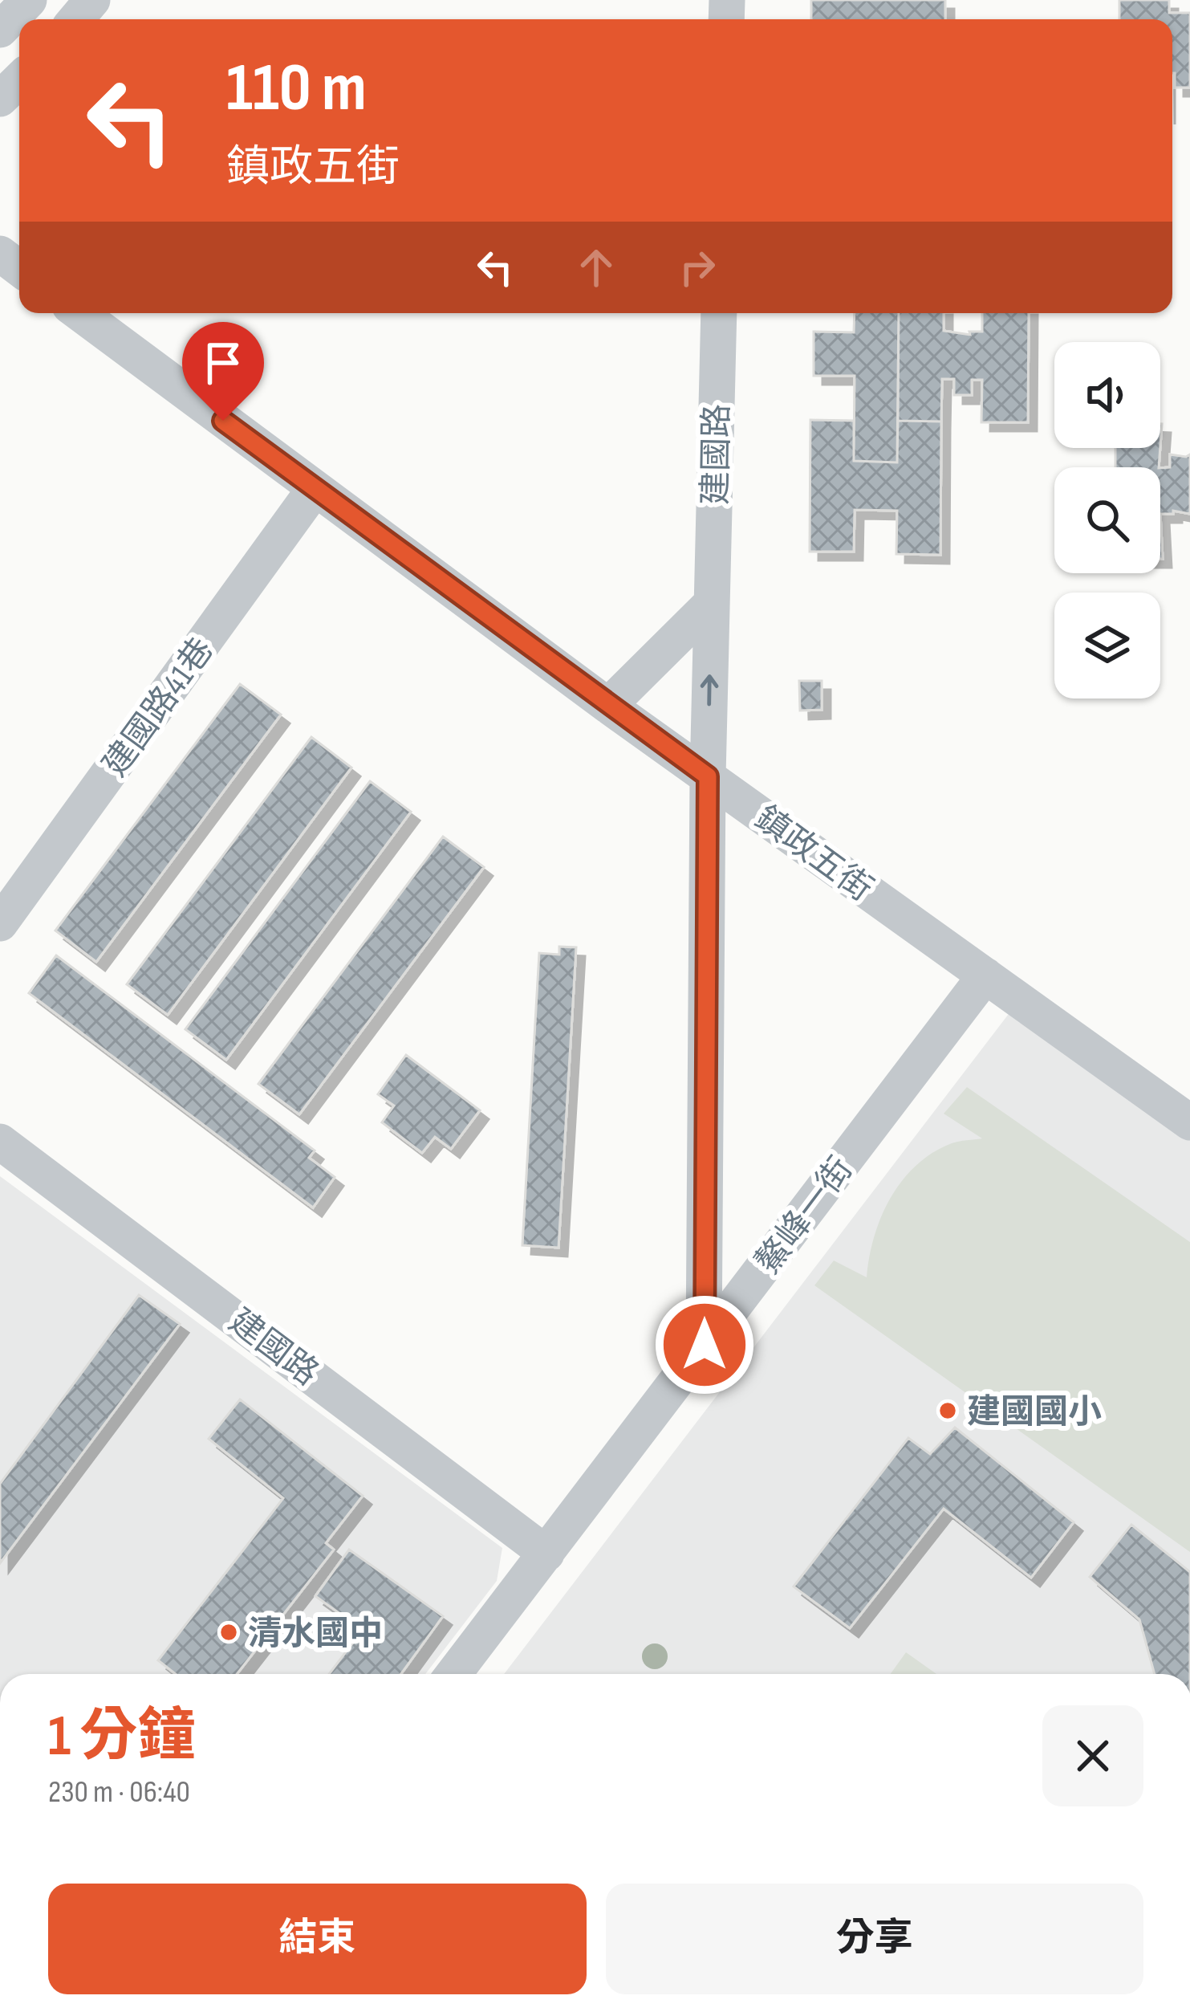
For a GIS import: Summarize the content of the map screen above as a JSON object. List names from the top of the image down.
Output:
{
  "streets": {
    "street": [
      "建國路",
      "建國路41巷",
      "鎮政五街",
      "鰲峰一街"
    ]
  },
  "crossings": [
    ["建國路", "鎮政五街"],
    ["建國路", "鰲峰一街"],
    ["建國路41巷", "鎮政五街"],
    ["鎮政五街", "鰲峰一街"]
  ],
  "places": ["建國國小", "清水國中"],
  "page": {
    "turn": ["110 m", "鎮政五街"],
    "heading": ["1 分鐘", "230 m · 06:40"],
    "buttons": ["結束", "分享"]
  }
}
